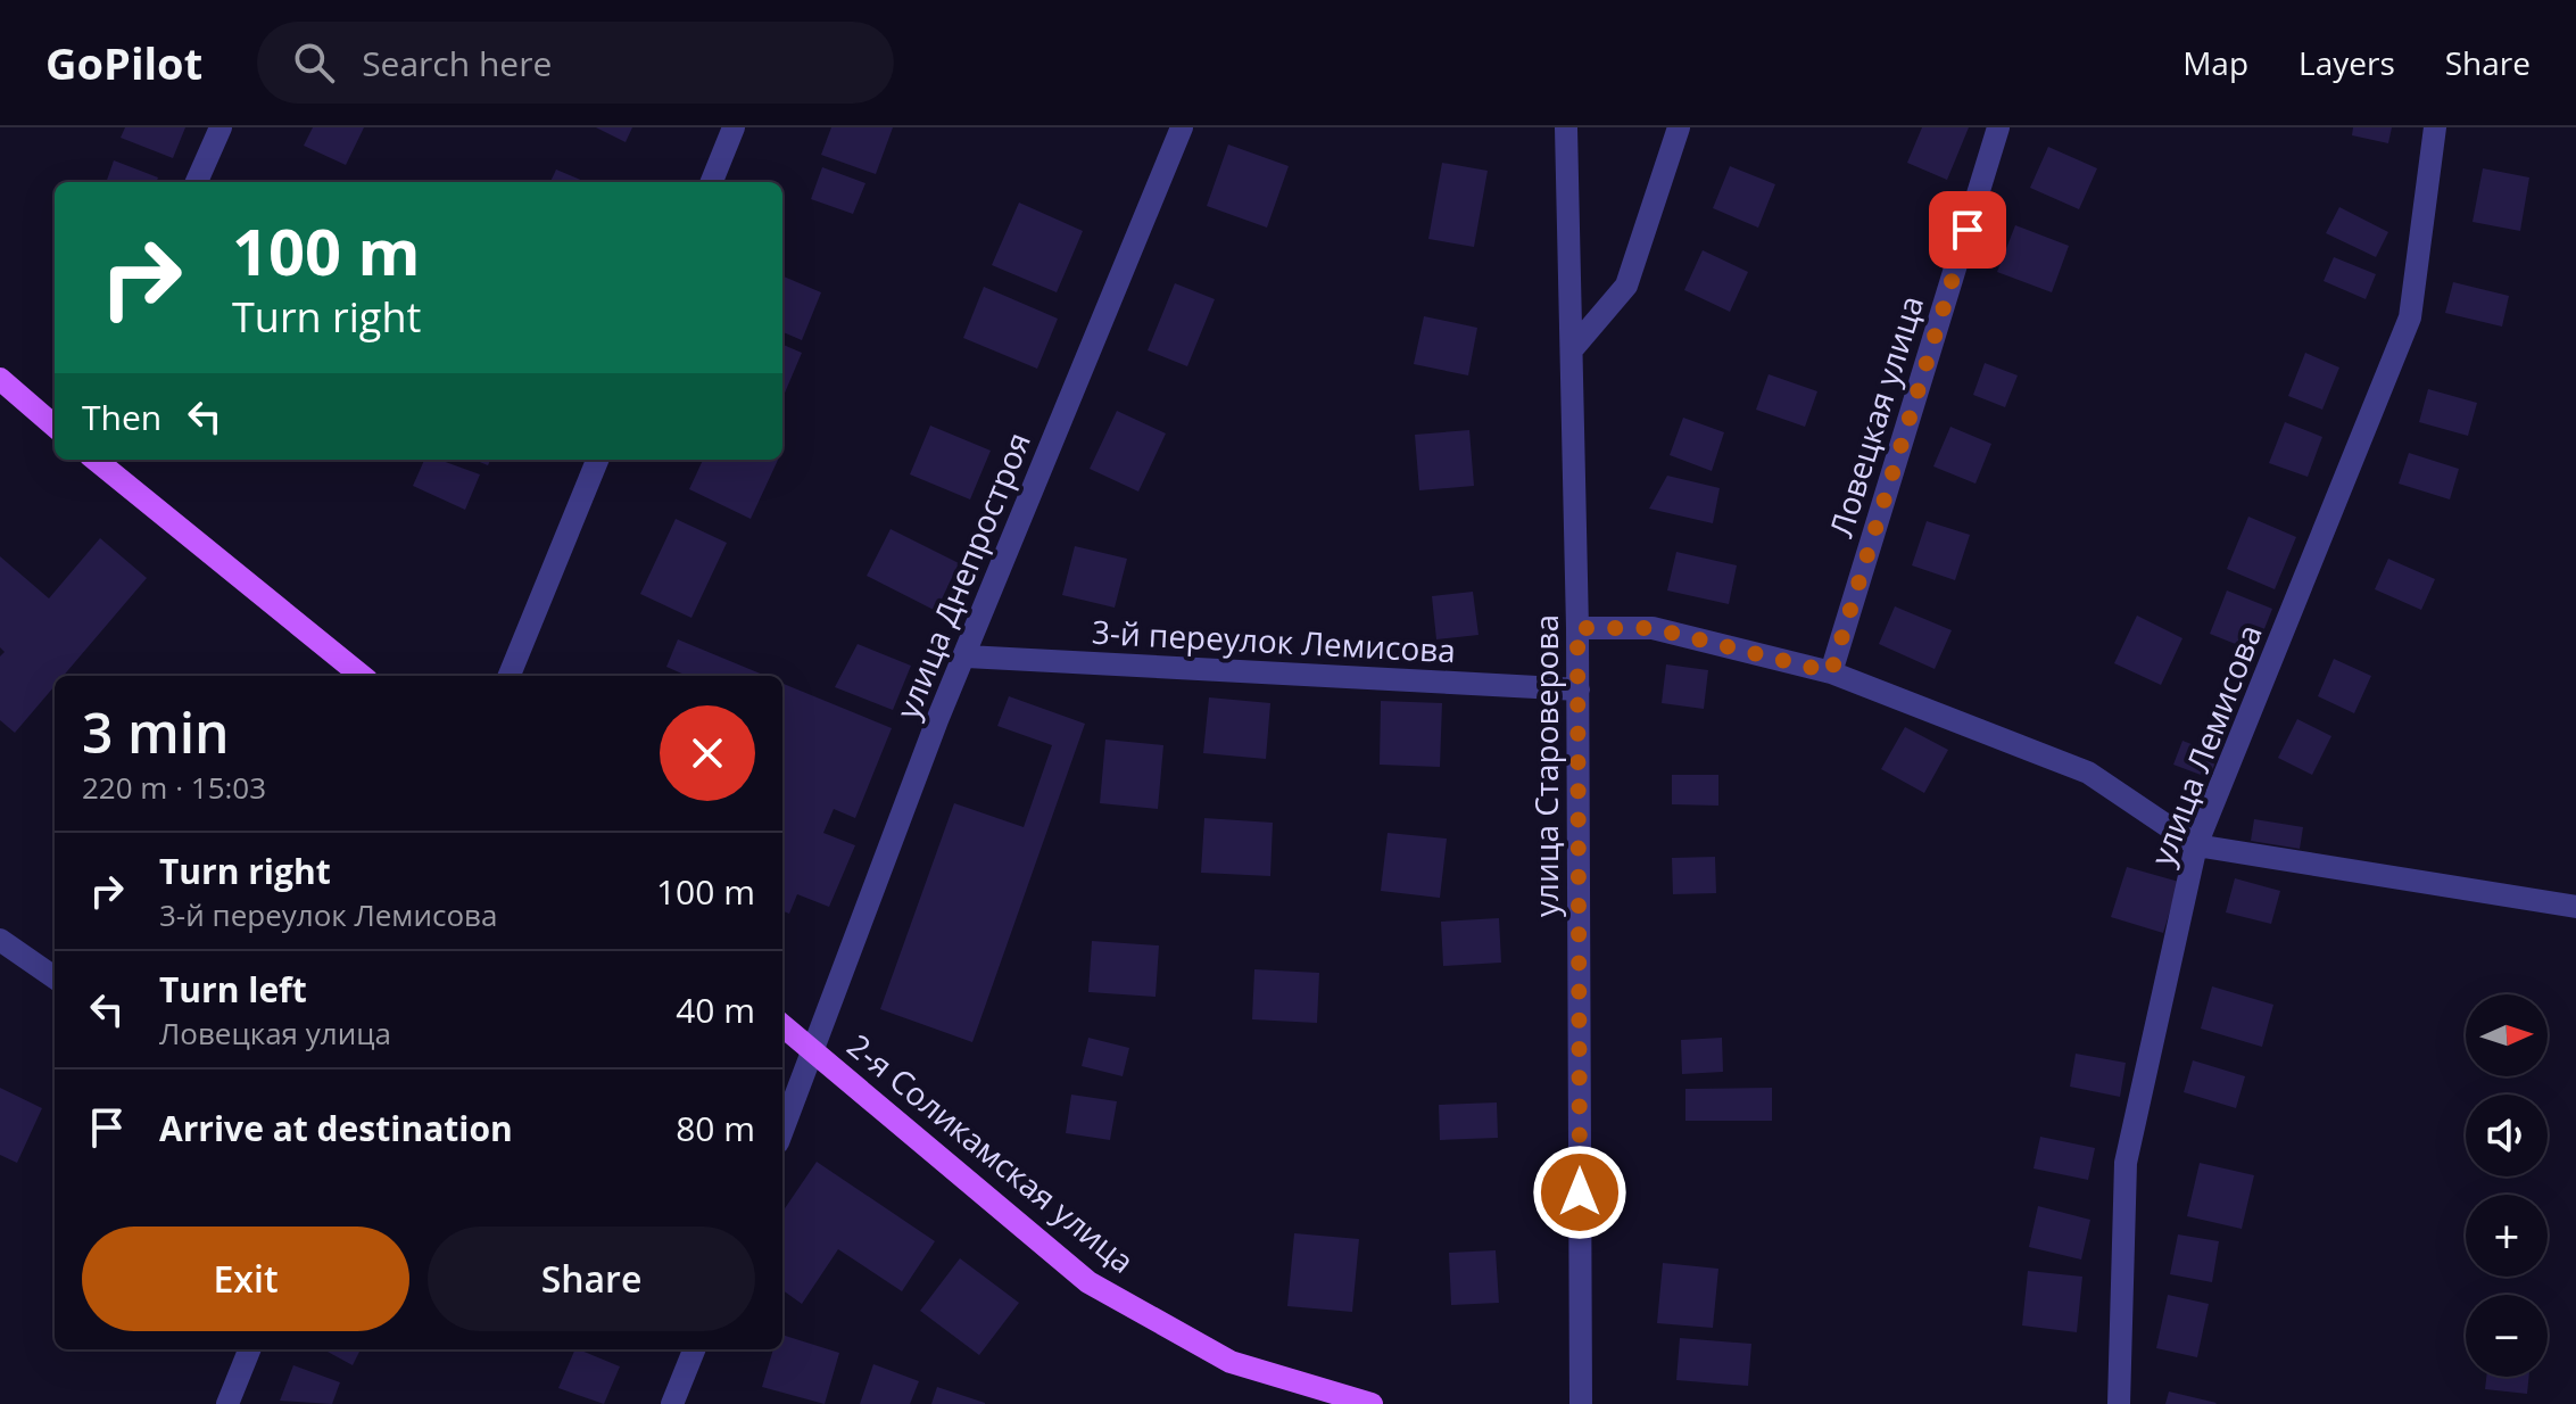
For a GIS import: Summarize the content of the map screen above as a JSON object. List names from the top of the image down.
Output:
{
  "streets": {
    "main road": ["2-я Соликамская улица"],
    "street": [
      "Ловецкая улица",
      "улица Днепростроя",
      "3-й переулок Лемисова",
      "улица Лемисова",
      "улица Староверова"
    ]
  },
  "crossings": [
    ["улица Днепростроя", "3-й переулок Лемисова"],
    ["улица Днепростроя", "2-я Соликамская улица"],
    ["3-й переулок Лемисова", "улица Староверова"]
  ],
  "north": "right",
  "page": {
    "header": "GoPilot",
    "search": "Search here",
    "nav": ["Map", "Layers", "Share"],
    "turn": ["100 m", "Turn right"],
    "then": "Then",
    "heading": ["3 min", "220 m · 15:03"],
    "list": [
      {
        "name": "Turn right",
        "note": "3-й переулок Лемисова",
        "value": "100 m"
      },
      {
        "name": "Turn left",
        "note": "Ловецкая улица",
        "value": "40 m"
      },
      {
        "name": "Arrive at destination",
        "value": "80 m"
      }
    ],
    "map_buttons": ["+", "−"],
    "buttons": ["Exit", "Share"]
  }
}
